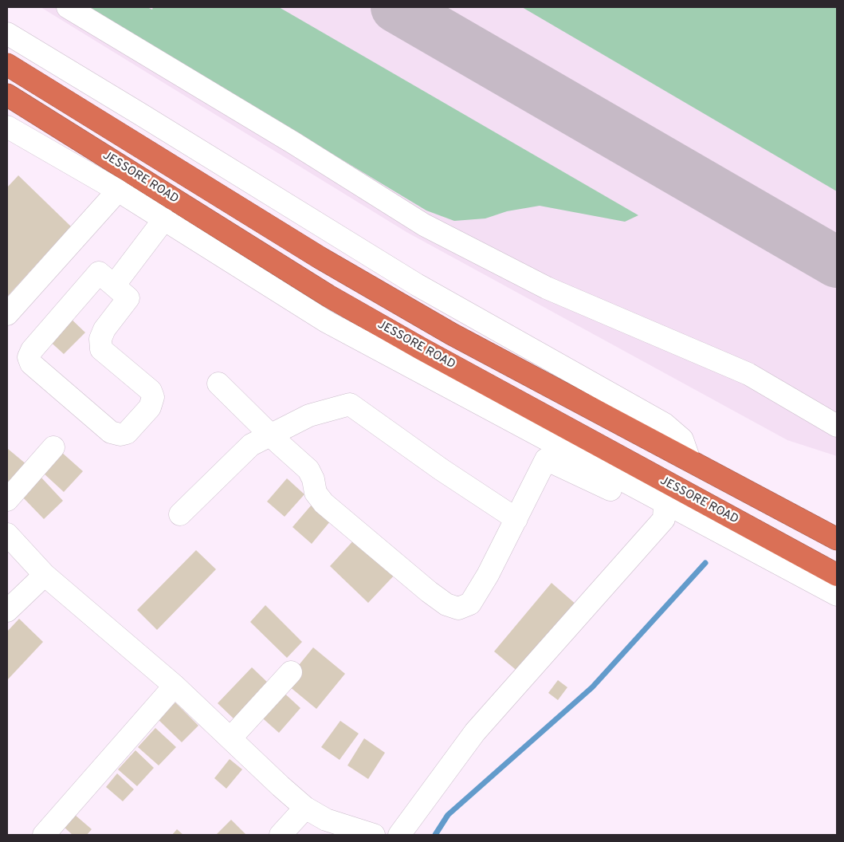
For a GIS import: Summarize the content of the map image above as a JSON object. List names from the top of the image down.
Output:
{
  "streets": {
    "highway": ["JESSORE ROAD"]
  }
}
